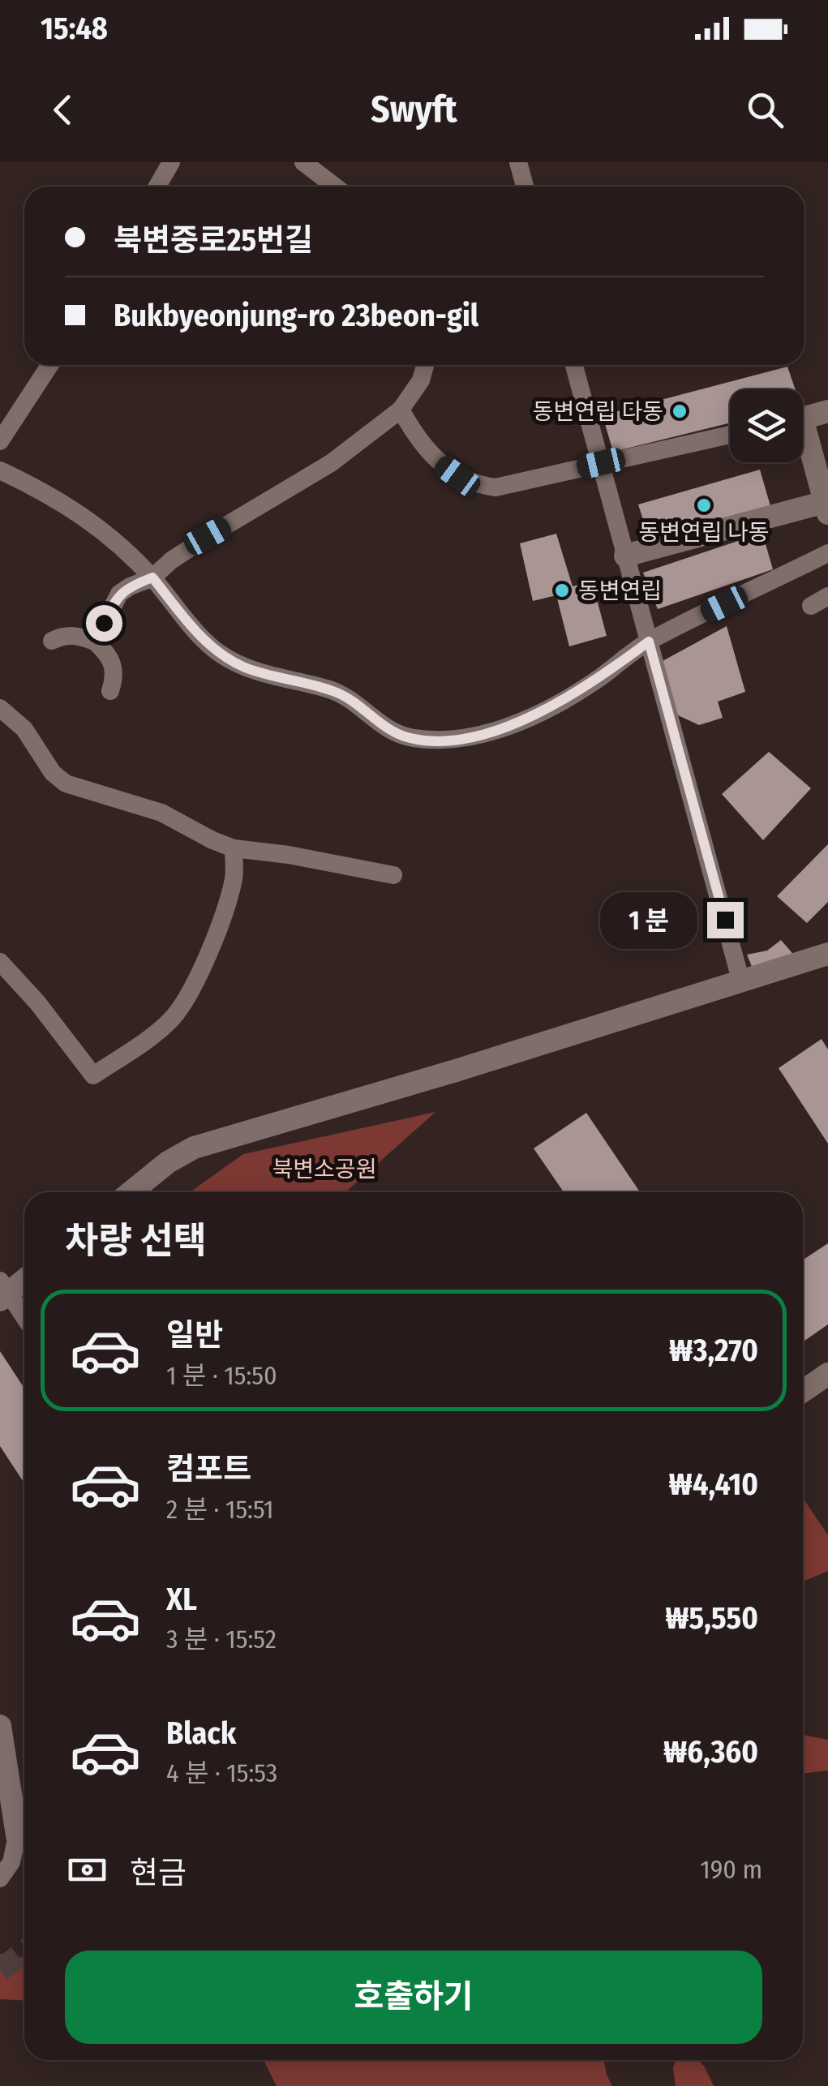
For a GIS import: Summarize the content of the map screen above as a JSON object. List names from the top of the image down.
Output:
{
  "parks": ["북변소공원"],
  "places": ["동변연립 다동", "동변연립 나동", "동변연립"],
  "page": {
    "status": "15:48",
    "header": "Swyft",
    "banner": ["북변중로25번길", "Bukbyeonjung-ro 23beon-gil"],
    "bubble": "1 분",
    "heading": "차량 선택",
    "list": [
      {
        "name": "일반",
        "note": "1 분 · 15:50",
        "value": "₩3,270"
      },
      {
        "name": "컴포트",
        "note": "2 분 · 15:51",
        "value": "₩4,410"
      },
      {
        "name": "XL",
        "note": "3 분 · 15:52",
        "value": "₩5,550"
      },
      {
        "name": "Black",
        "note": "4 분 · 15:53",
        "value": "₩6,360"
      }
    ],
    "pay": ["현금", "190 m"],
    "buttons": "호출하기"
  }
}
